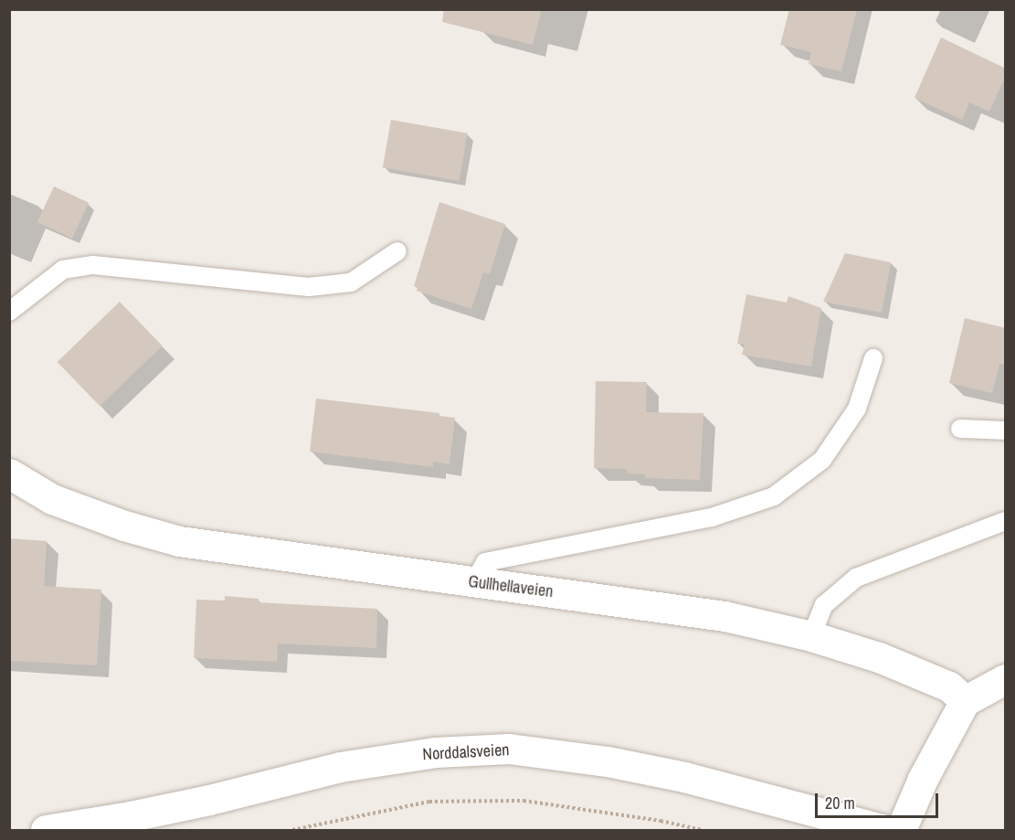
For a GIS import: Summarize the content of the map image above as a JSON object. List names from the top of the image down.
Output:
{
  "streets": {
    "street": ["Gullhellaveien", "Norddalsveien"]
  },
  "scale_bar": "20 m"
}
